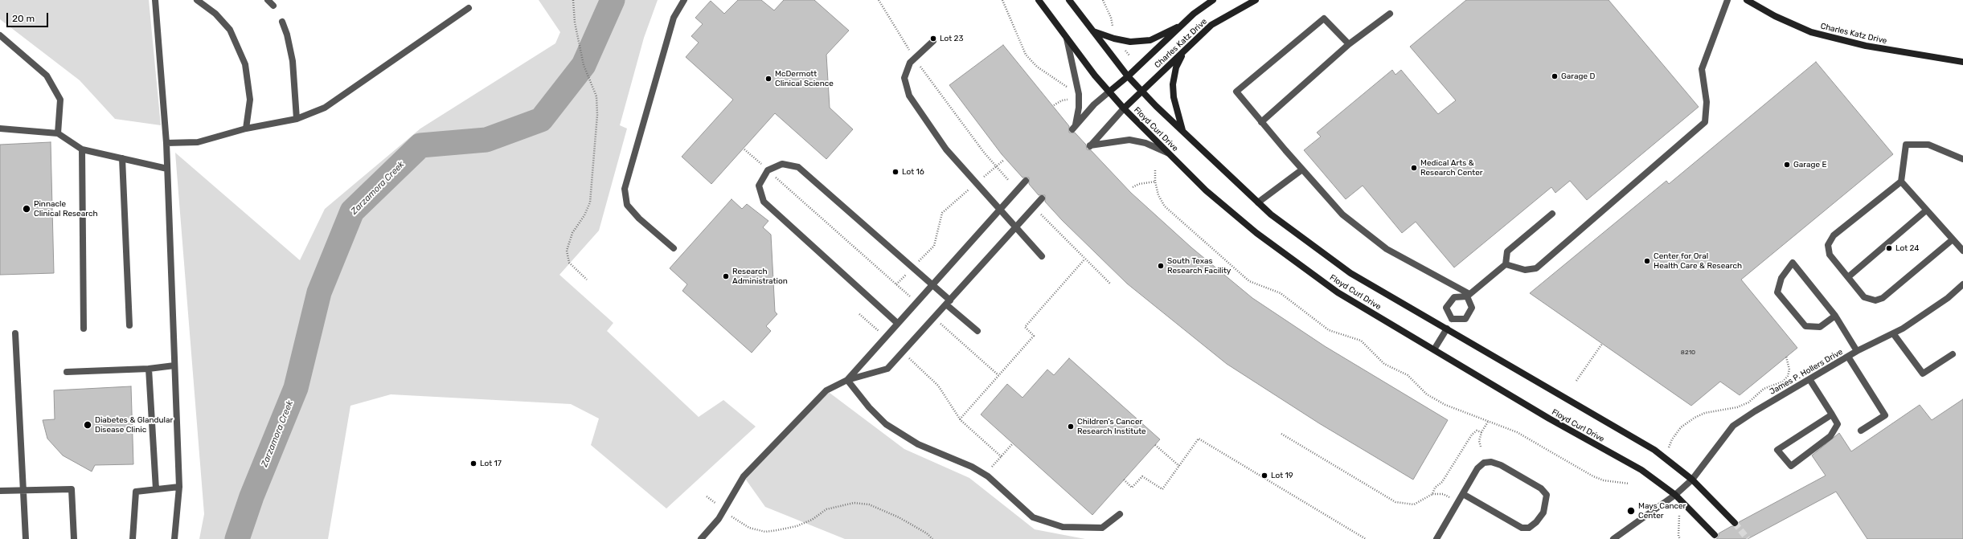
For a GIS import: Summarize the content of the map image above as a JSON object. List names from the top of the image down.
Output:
{
  "streets": {
    "street": ["Charles Katz Drive", "Floyd Curl Drive", "James P. Hollers Drive"]
  },
  "crossings": [
    ["Charles Katz Drive", "Floyd Curl Drive"],
    ["Floyd Curl Drive", "James P. Hollers Drive"]
  ],
  "water": ["Zarzamora Creek"],
  "places": [
    "Lot 23",
    "Garage D",
    "McDermott Clinical Science",
    "Garage E",
    "Medical Arts & Research Center",
    "Lot 16",
    "Pinnacle Clinical Research",
    "Lot 24",
    "Center for Oral Health Care & Research",
    "South Texas Research Facility",
    "Research Administration",
    "Diabetes & Glandular Disease Clinic",
    "Children's Cancer Research Institute",
    "Lot 17",
    "Lot 19",
    "Mays Cancer Center"
  ],
  "house_numbers": ["8210"],
  "scale_bar": "20 m"
}
